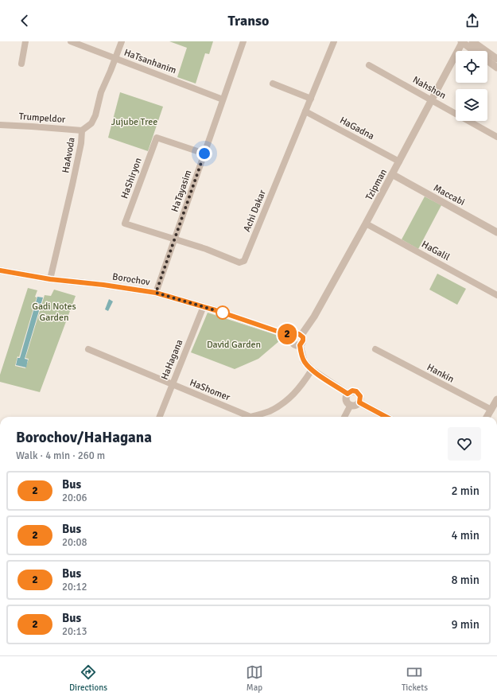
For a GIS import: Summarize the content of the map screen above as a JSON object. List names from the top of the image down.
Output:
{
  "streets": {
    "street": [
      "HaTsanhanim",
      "Nahshon",
      "Trumpeldor",
      "HaGadna",
      "HaAvoda",
      "HaShiryon",
      "Tzipman",
      "HaTayasim",
      "Maccabi",
      "Achi Dakar",
      "HaGalil",
      "Borochov",
      "HaHagana",
      "Hankin",
      "HaShomer"
    ]
  },
  "crossings": [
    ["HaTsanhanim", "HaAvoda"],
    ["HaTsanhanim", "HaTayasim"],
    ["Nahshon", "Tzipman"],
    ["Trumpeldor", "HaAvoda"],
    ["HaGadna", "Tzipman"],
    ["HaGadna", "Achi Dakar"],
    ["HaAvoda", "Borochov"],
    ["HaShiryon", "HaTayasim"],
    ["HaShiryon", "Achi Dakar"],
    ["Tzipman", "Maccabi"],
    ["Tzipman", "HaGalil"],
    ["Tzipman", "Borochov"],
    ["HaTayasim", "Achi Dakar"],
    ["HaTayasim", "Borochov"],
    ["Borochov", "HaHagana"],
    ["HaHagana", "HaShomer"]
  ],
  "parks": ["Jujube Tree", "Gadi Notes Garden", "David Garden"],
  "lines": ["bus line 2"],
  "page": {
    "header": "Transo",
    "on_map": "2",
    "heading": ["Borochov/HaHagana", "Walk · 4 min · 260 m"],
    "list": [
      {
        "mark": "2",
        "name": "Bus",
        "note": "20:06",
        "value": "2 min"
      },
      {
        "mark": "2",
        "name": "Bus",
        "note": "20:08",
        "value": "4 min"
      },
      {
        "mark": "2",
        "name": "Bus",
        "note": "20:12",
        "value": "8 min"
      },
      {
        "mark": "2",
        "name": "Bus",
        "note": "20:13",
        "value": "9 min"
      }
    ],
    "tabs": ["Directions", "Map", "Tickets"]
  }
}
